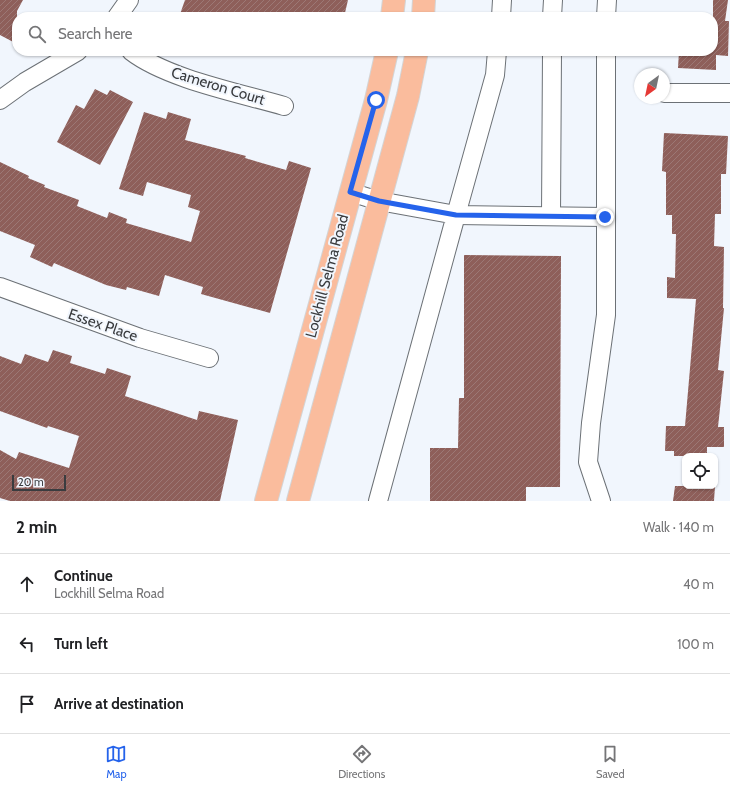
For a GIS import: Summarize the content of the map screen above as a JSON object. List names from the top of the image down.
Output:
{
  "streets": {
    "main road": ["Lockhill Selma Road"],
    "street": ["Cameron Court", "Essex Place"]
  },
  "scale_bar": "20 m",
  "north": "bottom left",
  "page": {
    "search": "Search here",
    "scale": "20 m",
    "heading": ["2 min", "Walk · 140 m"],
    "list": [
      ["Continue", "Lockhill Selma Road", "40 m"],
      ["Turn left", "100 m"],
      "Arrive at destination"
    ],
    "nav": ["Map", "Directions", "Saved"]
  }
}
